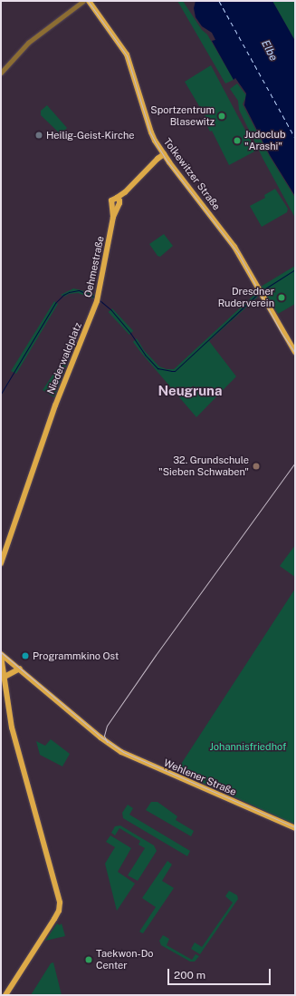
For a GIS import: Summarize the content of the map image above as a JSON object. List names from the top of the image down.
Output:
{
  "streets": {
    "main road": [
      "Tolkewitzer Straße",
      "Oehmestraße",
      "Niederwaldplatz",
      "Wehlener Straße"
    ]
  },
  "crossings": [
    ["Tolkewitzer Straße", "Oehmestraße"],
    ["Oehmestraße", "Niederwaldplatz"]
  ],
  "districts": ["Neugruna"],
  "water": ["Elbe"],
  "parks": ["Johannisfriedhof"],
  "places": [
    "Sportzentrum Blasewitz",
    "Heilig-Geist-Kirche",
    "Judoclub \"Arashi\"",
    "Dresdner Ruderverein",
    "32. Grundschule \"Sieben Schwaben\"",
    "Programmkino Ost",
    "Taekwon-Do Center"
  ],
  "scale_bar": "200 m"
}
